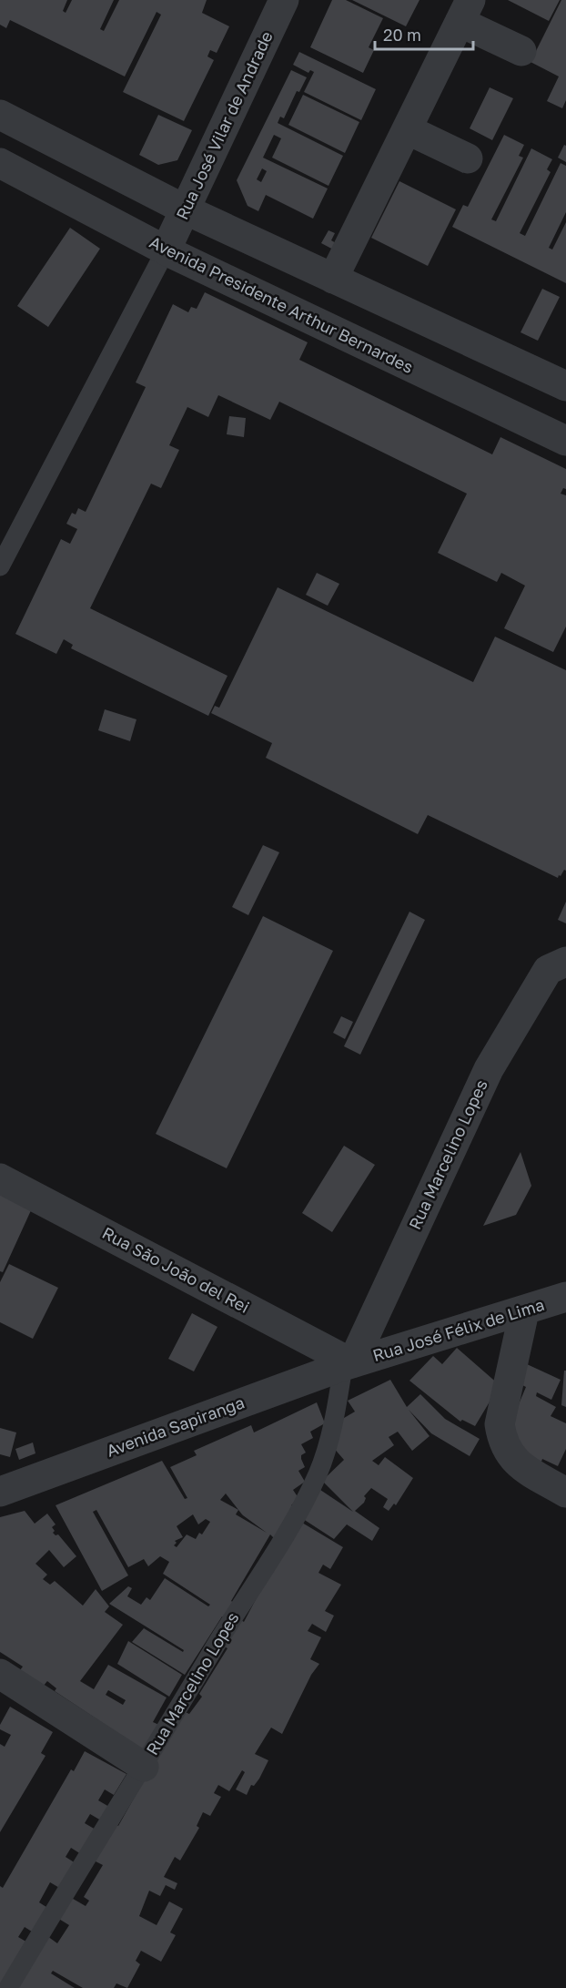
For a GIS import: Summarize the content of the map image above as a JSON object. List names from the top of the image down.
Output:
{
  "streets": {
    "street": [
      "Rua José Vilar de Andrade",
      "Avenida Presidente Arthur Bernardes",
      "Rua Marcelino Lopes",
      "Rua São João del Rei",
      "Rua José Félix de Lima",
      "Avenida Sapiranga"
    ]
  },
  "crossings": [
    ["Rua José Vilar de Andrade", "Avenida Presidente Arthur Bernardes"],
    ["Rua Marcelino Lopes", "Rua São João del Rei"],
    ["Rua Marcelino Lopes", "Rua José Félix de Lima"],
    ["Rua Marcelino Lopes", "Avenida Sapiranga"],
    ["Rua São João del Rei", "Rua José Félix de Lima"],
    ["Rua São João del Rei", "Avenida Sapiranga"],
    ["Rua José Félix de Lima", "Avenida Sapiranga"]
  ],
  "scale_bar": "20 m"
}
